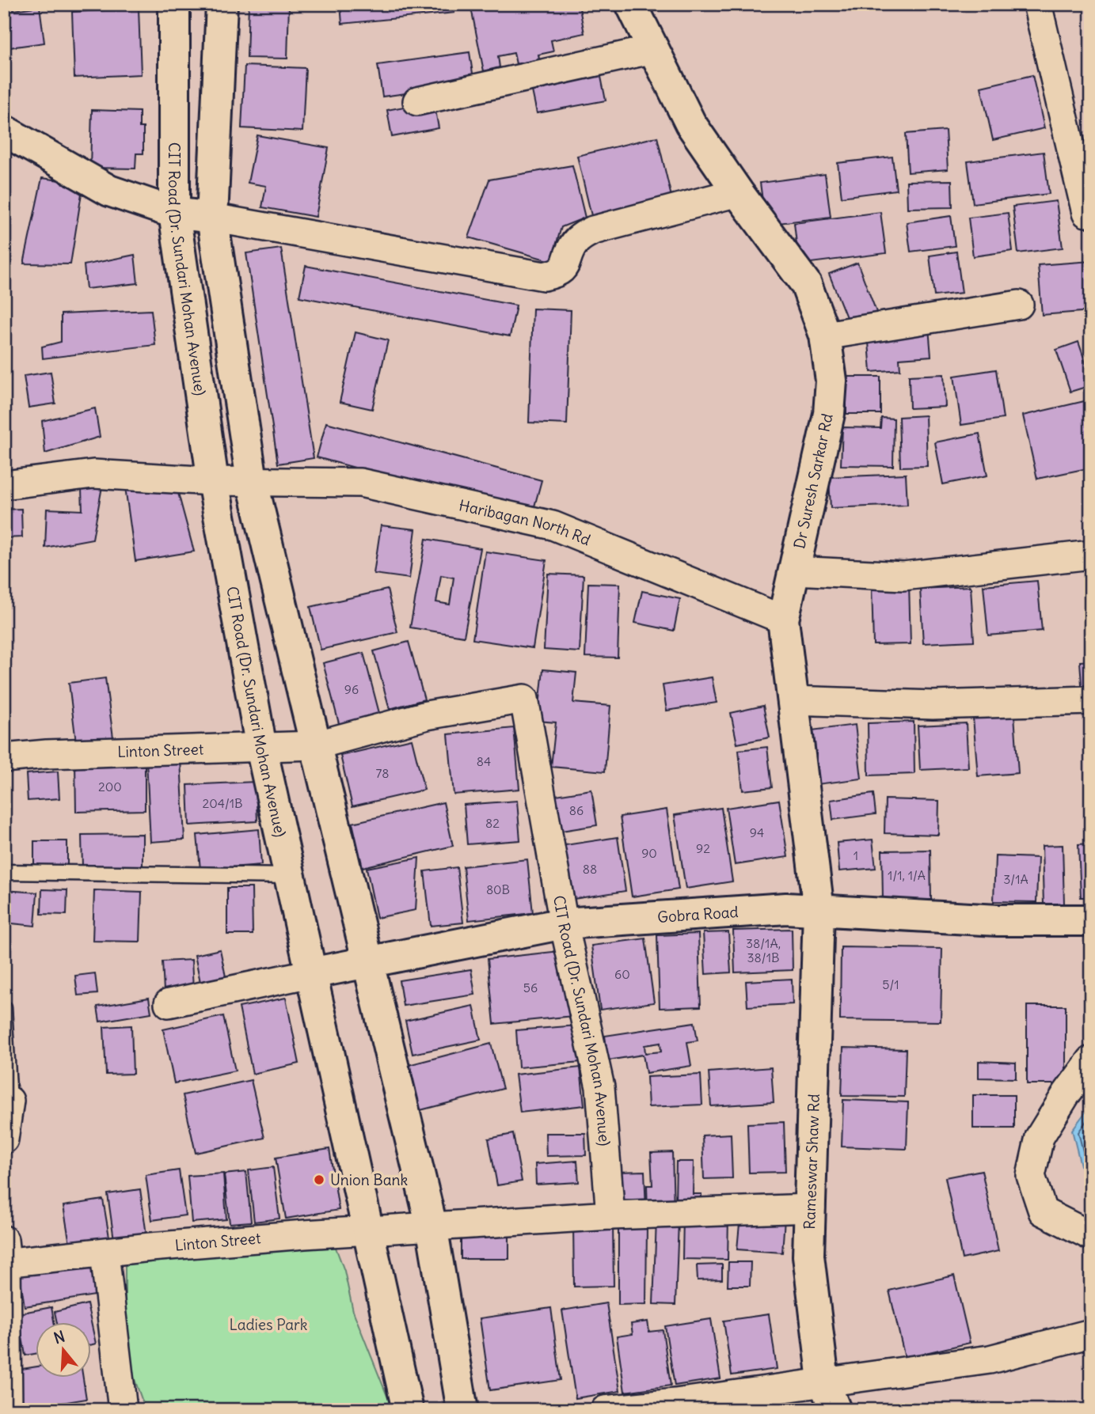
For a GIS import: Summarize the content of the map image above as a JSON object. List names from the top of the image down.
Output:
{
  "streets": {
    "main road": [
      "CIT Road (Dr. Sundari Mohan Avenue)",
      "Dr Suresh Sarkar Rd",
      "Gobra Road",
      "Rameswar Shaw Rd"
    ],
    "street": ["Haribagan North Rd", "Linton Street"]
  },
  "crossings": [
    ["CIT Road (Dr. Sundari Mohan Avenue)", "Haribagan North Rd"],
    ["CIT Road (Dr. Sundari Mohan Avenue)", "Linton Street"],
    ["CIT Road (Dr. Sundari Mohan Avenue)", "Gobra Road"],
    ["Dr Suresh Sarkar Rd", "Haribagan North Rd"],
    ["Dr Suresh Sarkar Rd", "Gobra Road"],
    ["Dr Suresh Sarkar Rd", "Rameswar Shaw Rd"],
    ["Gobra Road", "Rameswar Shaw Rd"]
  ],
  "parks": ["Ladies Park"],
  "places": ["Union Bank"],
  "house_numbers": [
    "96",
    "84",
    "78",
    "200",
    "204/1B",
    "86",
    "82",
    "94",
    "92",
    "90",
    "1",
    "88",
    "1/1, 1/A",
    "3/1A",
    "80B",
    "38/1A, 38/1B",
    "60",
    "5/1",
    "56"
  ],
  "north": "top"
}
